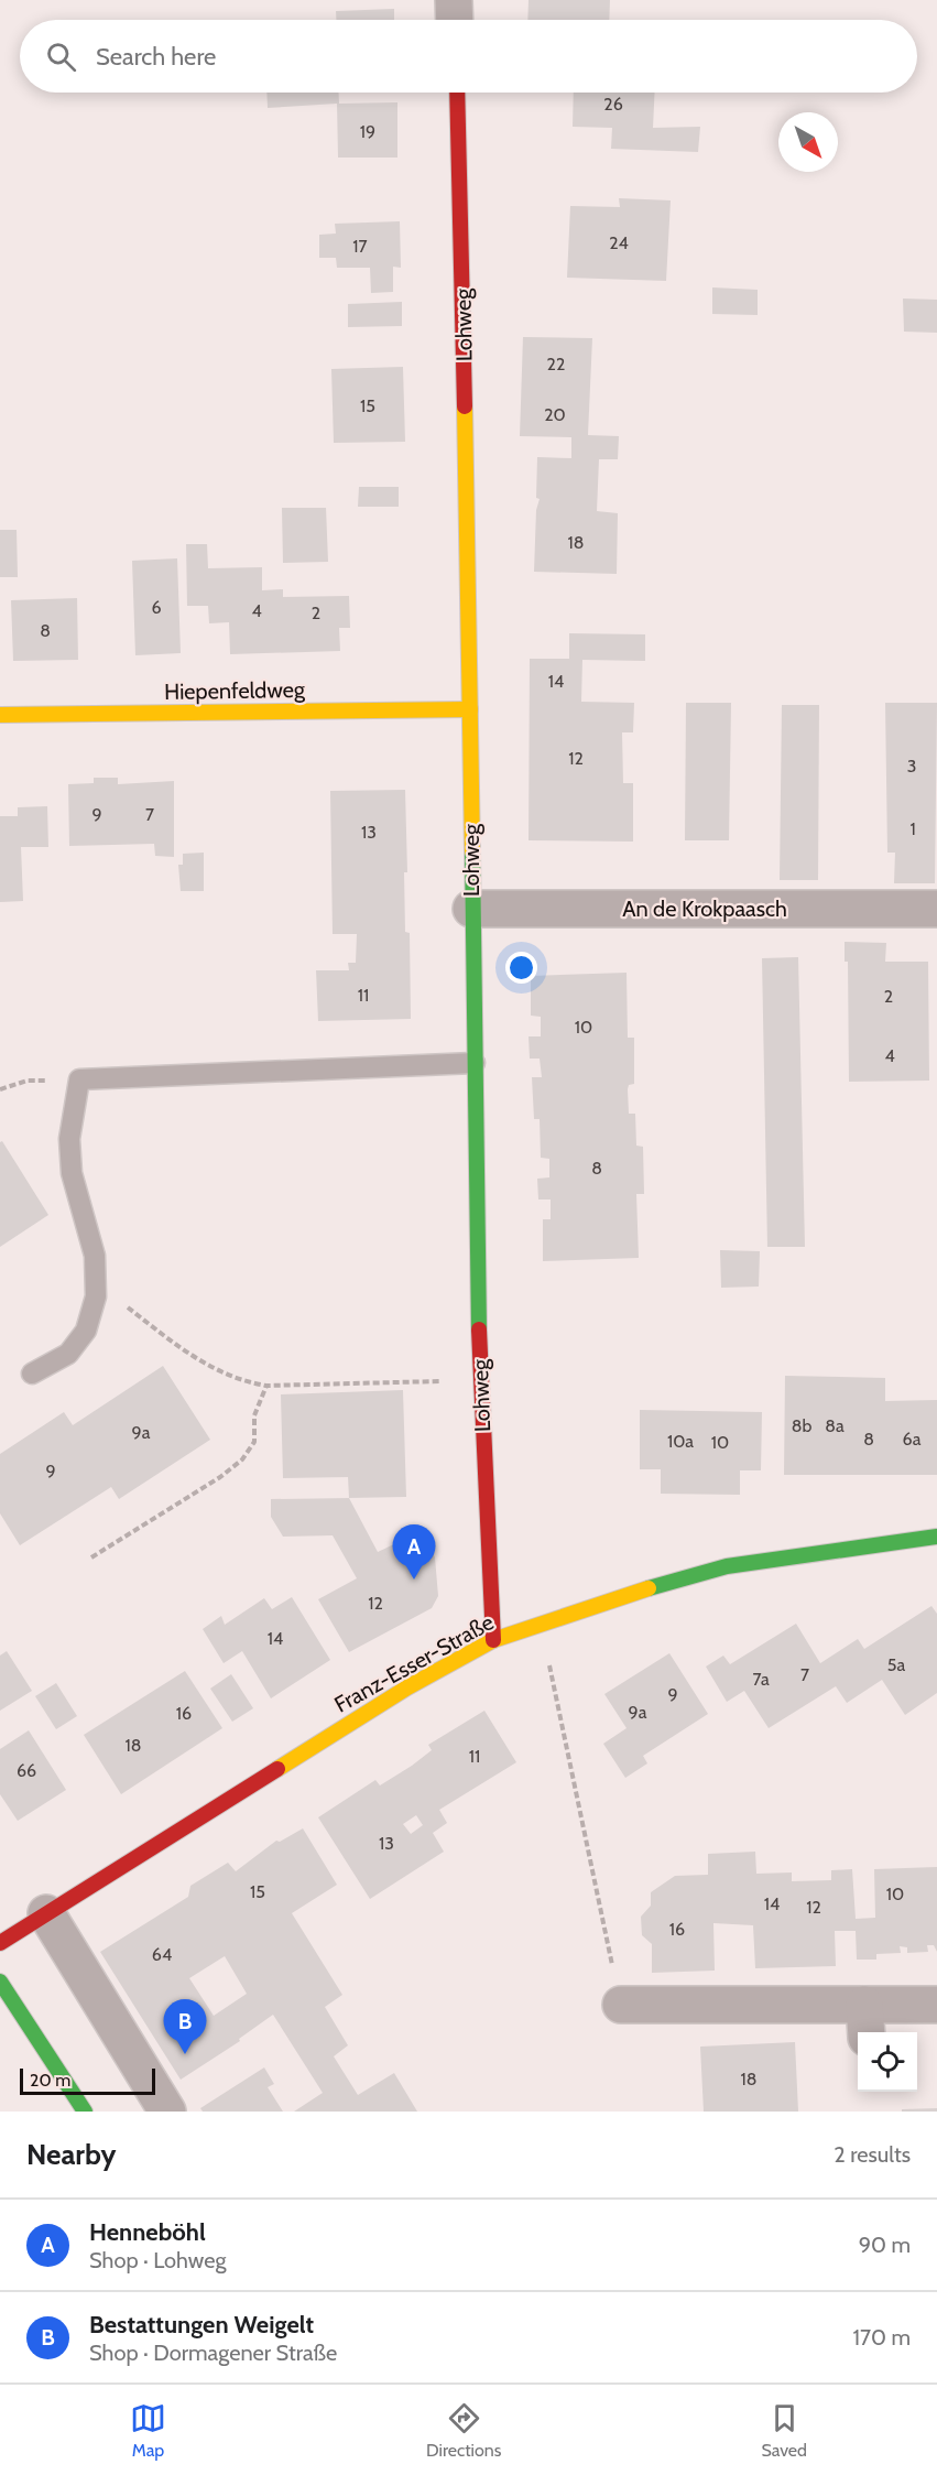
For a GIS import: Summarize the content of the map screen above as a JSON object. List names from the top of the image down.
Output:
{
  "streets": {
    "street": [
      "Lohweg",
      "Hiepenfeldweg",
      "An de Krokpaasch",
      "Franz-Esser-Straße"
    ]
  },
  "crossings": [
    ["Lohweg", "Hiepenfeldweg"],
    ["Lohweg", "An de Krokpaasch"],
    ["Lohweg", "Franz-Esser-Straße"]
  ],
  "house_numbers": [
    "26",
    "19",
    "24",
    "17",
    "22",
    "15",
    "20",
    "18",
    "6",
    "4",
    "2",
    "8",
    "14",
    "12",
    "3",
    "9",
    "7",
    "1",
    "13",
    "11",
    "2",
    "10",
    "4",
    "8",
    "8b",
    "8a",
    "9a",
    "8",
    "6a",
    "10a",
    "10",
    "9",
    "12",
    "14",
    "5a",
    "7",
    "7a",
    "9",
    "9a",
    "16",
    "18",
    "11",
    "66",
    "13",
    "15",
    "10",
    "14",
    "12",
    "16",
    "64",
    "18"
  ],
  "scale_bar": "20 m",
  "north": "bottom right",
  "page": {
    "search": "Search here",
    "pins": ["A", "B"],
    "scale": "20 m",
    "heading": ["Nearby", "2 results"],
    "list": [
      {
        "mark": "A",
        "name": "Henneböhl",
        "note": "Shop · Lohweg",
        "value": "90 m"
      },
      {
        "mark": "B",
        "name": "Bestattungen Weigelt",
        "note": "Shop · Dormagener Straße",
        "value": "170 m"
      }
    ],
    "nav": ["Map", "Directions", "Saved"]
  }
}
